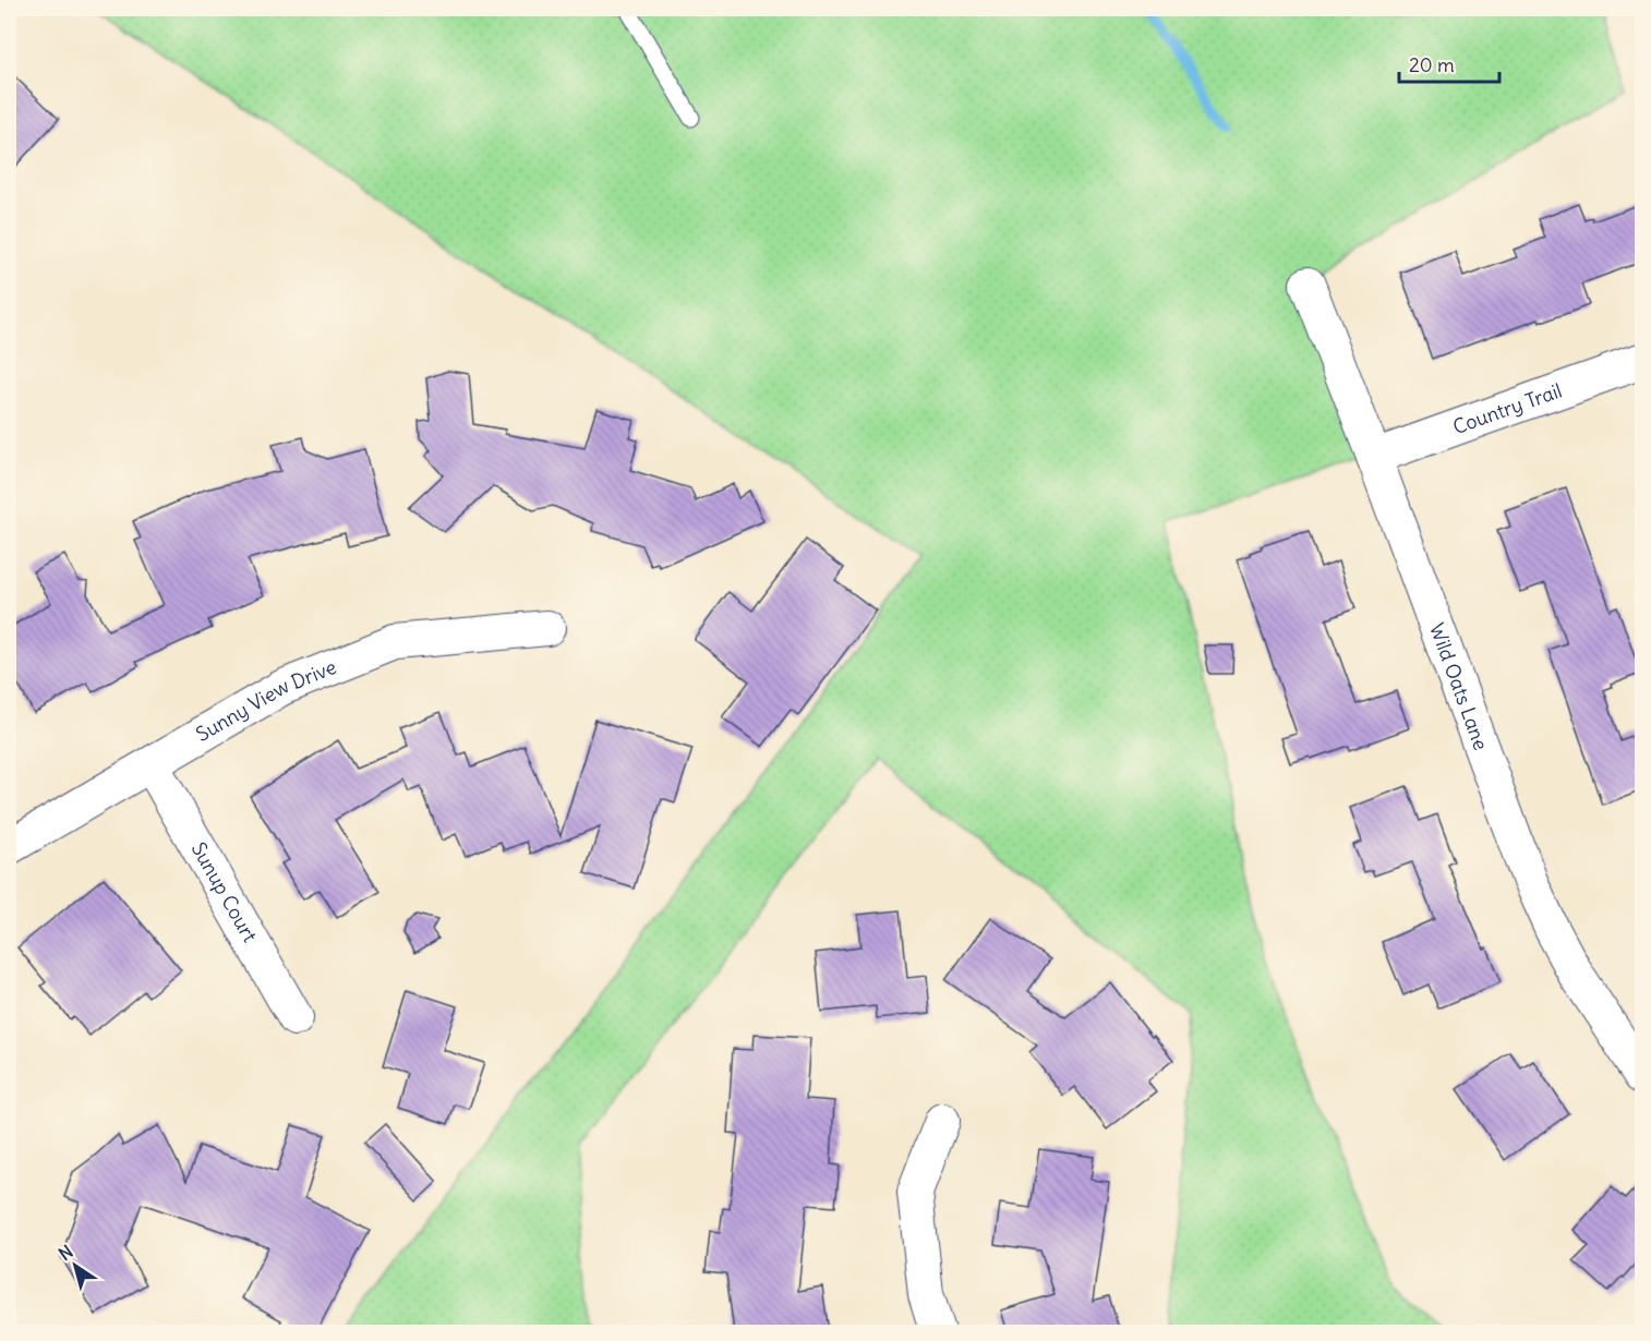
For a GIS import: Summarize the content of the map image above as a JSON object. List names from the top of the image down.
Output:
{
  "streets": {
    "street": [
      "Country Trail",
      "Wild Oats Lane",
      "Sunny View Drive",
      "Sunup Court"
    ]
  },
  "crossings": [
    ["Country Trail", "Wild Oats Lane"],
    ["Sunny View Drive", "Sunup Court"]
  ],
  "scale_bar": "20 m",
  "north": "top left"
}
